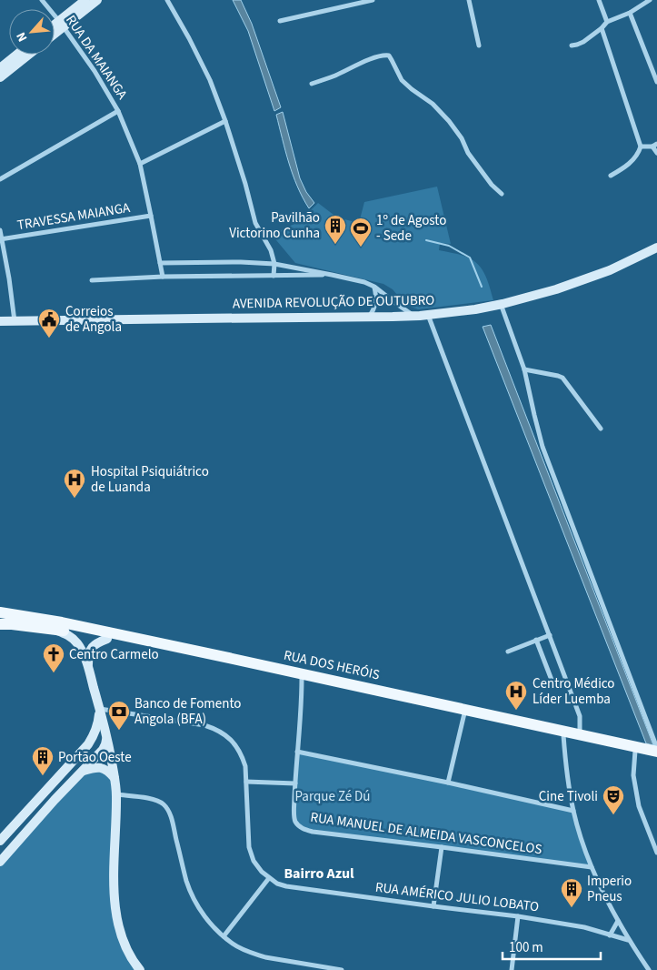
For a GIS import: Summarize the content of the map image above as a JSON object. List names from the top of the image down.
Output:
{
  "streets": {
    "main road": ["RUA DOS HERÓIS"],
    "street": [
      "RUA DA MAIANGA",
      "TRAVESSA MAIANGA",
      "AVENIDA REVOLUÇÃO DE OUTUBRO",
      "RUA MANUEL DE ALMEIDA VASCONCELOS",
      "RUA AMÉRICO JULIO LOBATO"
    ]
  },
  "crossings": [
    ["RUA DA MAIANGA", "TRAVESSA MAIANGA"],
    ["RUA DOS HERÓIS", "RUA MANUEL DE ALMEIDA VASCONCELOS"]
  ],
  "districts": ["Bairro Azul"],
  "parks": ["Parque Zé Dú"],
  "places": {
    "building": ["Pavilhão Victorino Cunha", "Portão Oeste", "Imperio Pneus"],
    "sports": ["1º de Agosto - Sede"],
    "public building": ["Correios de Angola"],
    "hospital": ["Hospital Psiquiátrico de Luanda", "Centro Médico Líder Luemba"],
    "church": ["Centro Carmelo"],
    "bank": ["Banco de Fomento Angola (BFA)"],
    "theatre": ["Cine Tivoli"]
  },
  "scale_bar": "100 m",
  "north": "bottom left"
}
